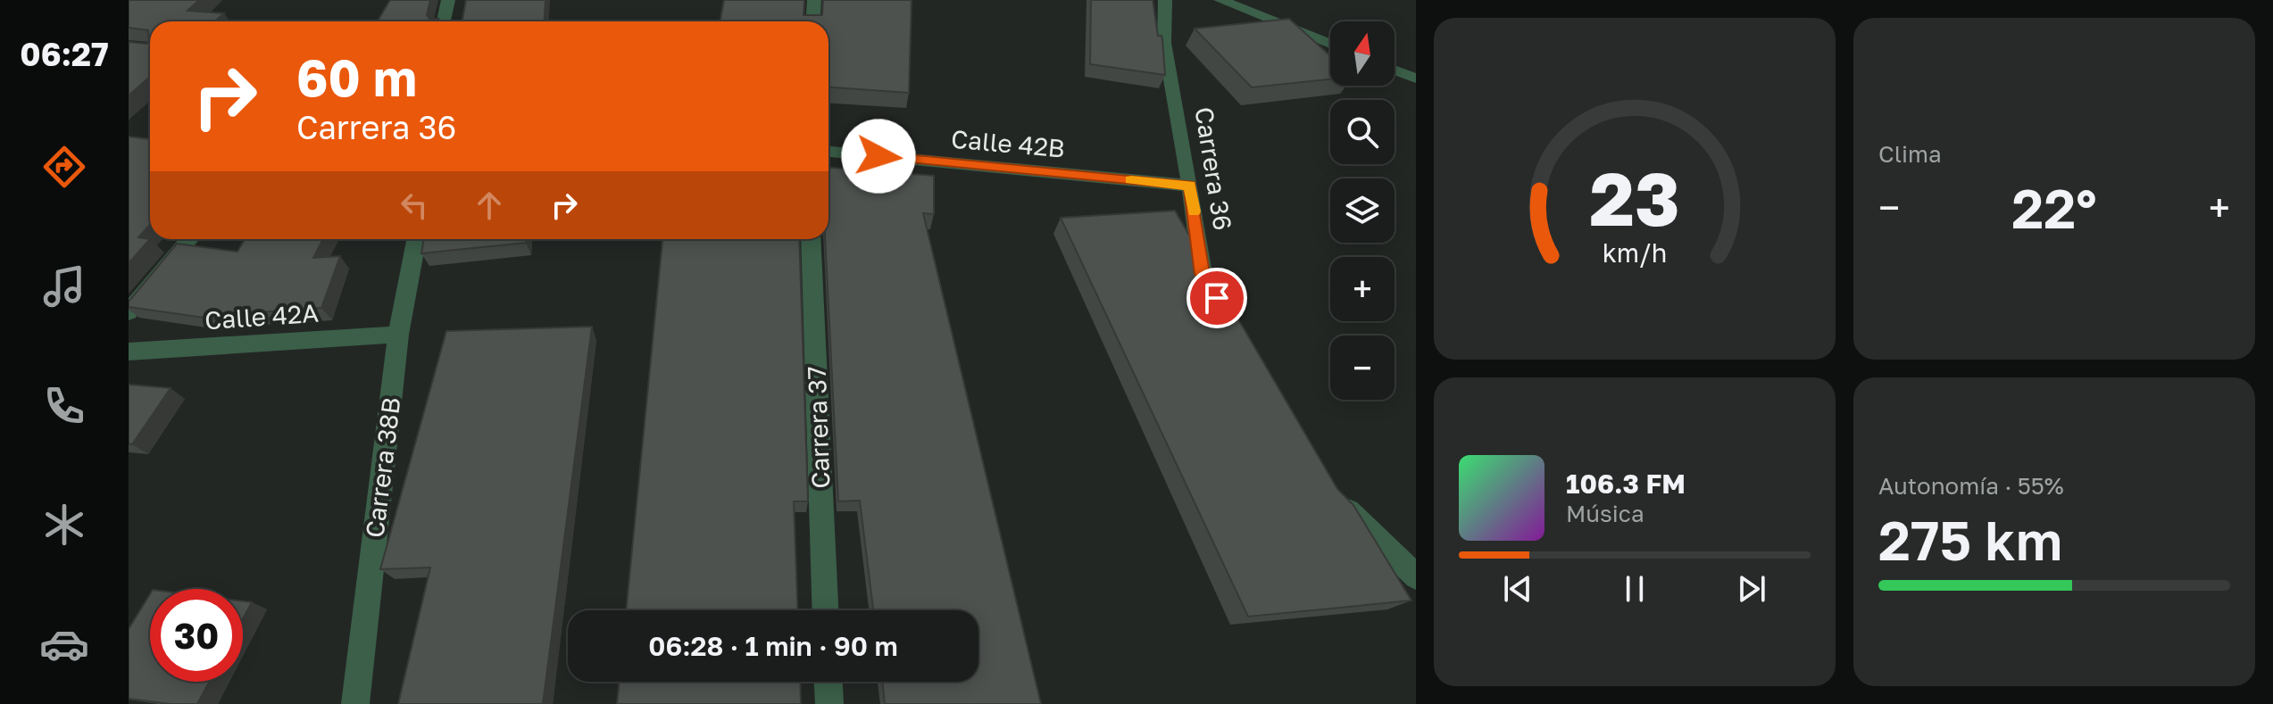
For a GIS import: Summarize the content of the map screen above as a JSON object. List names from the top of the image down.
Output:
{
  "streets": {
    "street": [
      "Calle 42B",
      "Carrera 36",
      "Calle 42A",
      "Carrera 37",
      "Carrera 38B"
    ]
  },
  "crossings": [
    ["Calle 42B", "Carrera 36"],
    ["Calle 42A", "Carrera 38B"]
  ],
  "north": "top",
  "page": {
    "tabs": "06:27",
    "tile": [
      "Clima",
      ["Autonomía · 55%", "275 km"]
    ],
    "map_buttons": ["+", "−"],
    "turn": ["60 m", "Carrera 36"],
    "heat": ["−", "22°", "+"],
    "song": ["106.3 FM", "Música"],
    "limit": "30",
    "trip": "06:28 · 1 min · 90 m",
    "gauge": ["23", "km/h"]
  }
}
